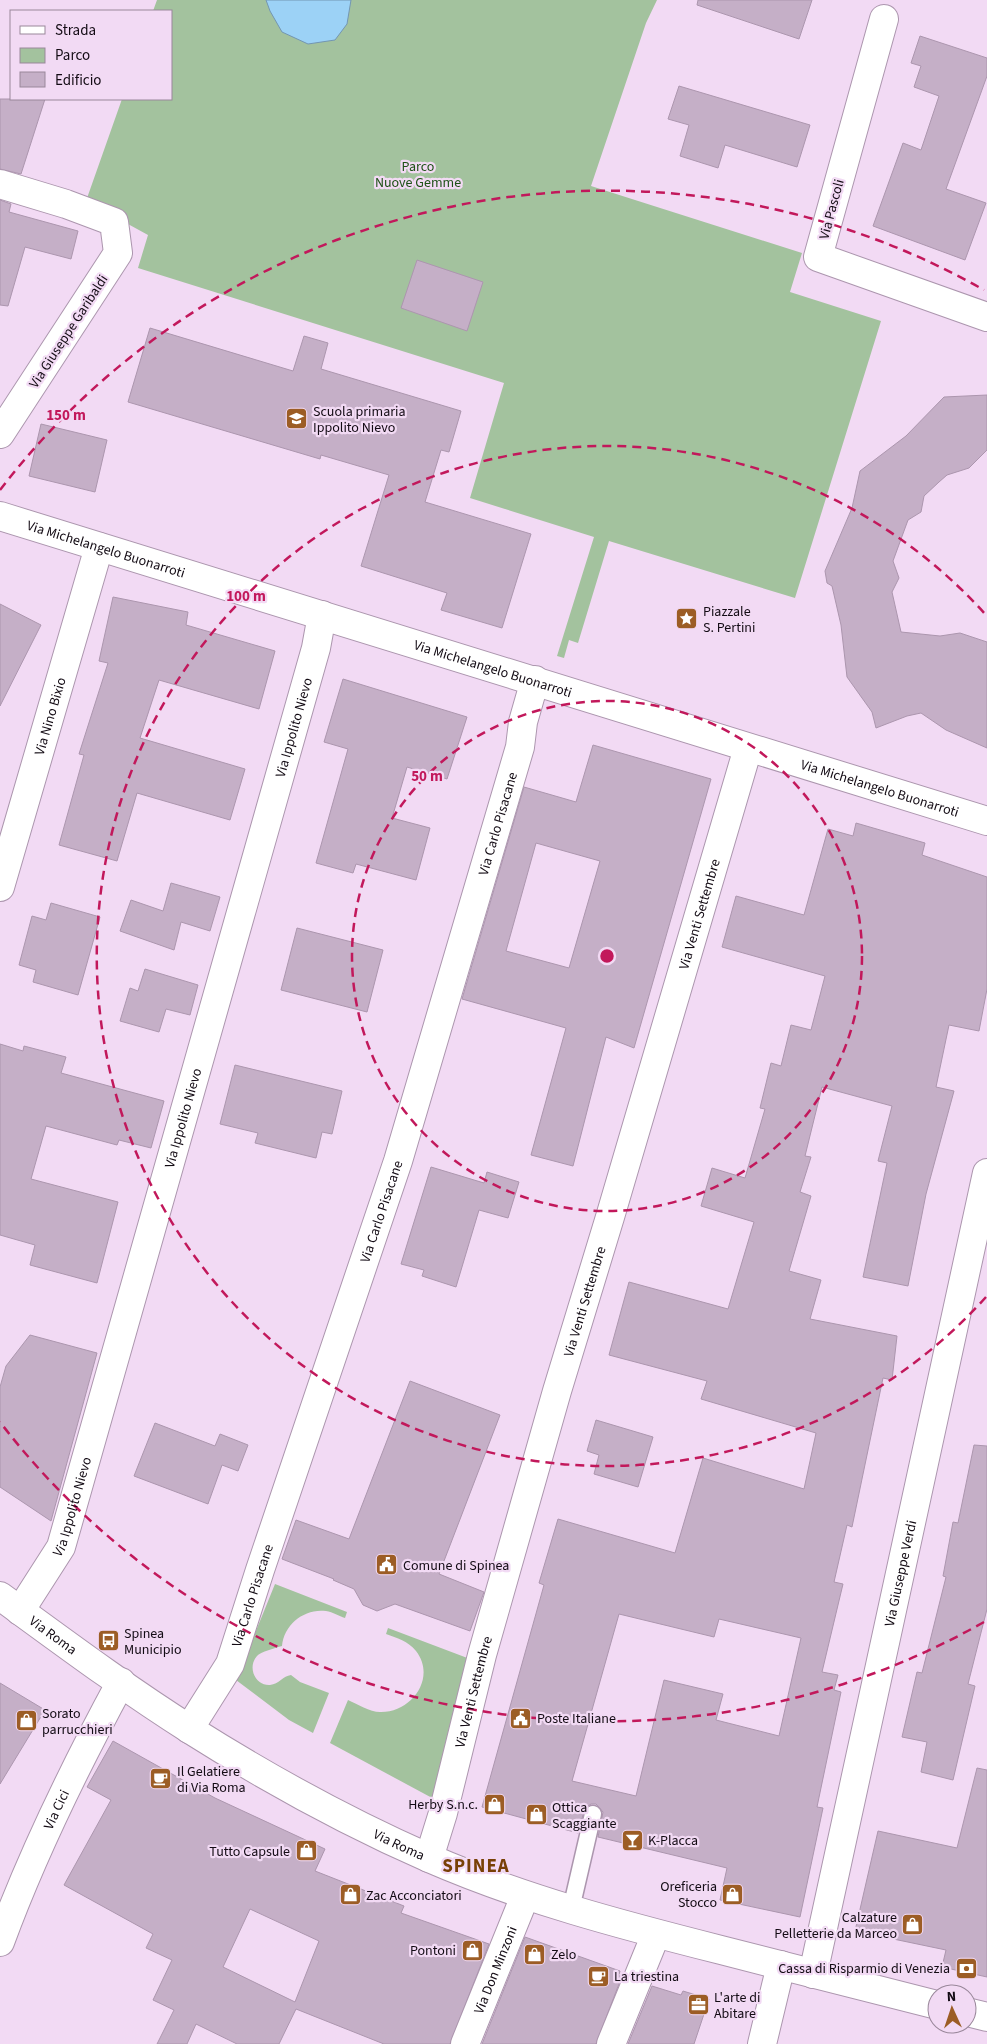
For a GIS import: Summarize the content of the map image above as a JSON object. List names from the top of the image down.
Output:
{
  "streets": {
    "street": [
      "Via Pascoli",
      "Via Giuseppe Garibaldi",
      "Via Michelangelo Buonarroti",
      "Via Nino Bixio",
      "Via Ippolito Nievo",
      "Via Carlo Pisacane",
      "Via Venti Settembre",
      "Via Giuseppe Verdi",
      "Via Roma",
      "Via Cici",
      "Via Don Minzoni"
    ]
  },
  "crossings": [
    ["Via Michelangelo Buonarroti", "Via Nino Bixio"],
    ["Via Michelangelo Buonarroti", "Via Ippolito Nievo"],
    ["Via Michelangelo Buonarroti", "Via Carlo Pisacane"],
    ["Via Michelangelo Buonarroti", "Via Venti Settembre"],
    ["Via Ippolito Nievo", "Via Roma"],
    ["Via Carlo Pisacane", "Via Roma"],
    ["Via Venti Settembre", "Via Roma"],
    ["Via Giuseppe Verdi", "Via Roma"],
    ["Via Roma", "Via Cici"],
    ["Via Roma", "Via Don Minzoni"]
  ],
  "districts": ["SPINEA"],
  "parks": ["Parco Nuove Gemme"],
  "places": {
    "school or university": ["Scuola primaria Ippolito Nievo"],
    "place": ["Piazzale S. Pertini"],
    "public building": ["Comune di Spinea", "Poste Italiane"],
    "bus stop": ["Spinea Municipio"],
    "shop": [
      "Sorato parrucchieri",
      "Herby S.n.c.",
      "Ottica Scaggiante",
      "Tutto Capsule",
      "Oreficeria Stocco",
      "Zac Acconciatori",
      "Calzature Pelletterie da Marceo",
      "Pontoni",
      "Zelo"
    ],
    "cafe": ["Il Gelatiere di Via Roma", "La triestina"],
    "bar": ["K-Placca"],
    "bank": ["Cassa di Risparmio di Venezia"],
    "office": ["L'arte di Abitare"]
  },
  "legend": ["Strada", "Parco", "Edificio"],
  "north": "top",
  "rings": ["150 m", "100 m", "50 m"]
}
